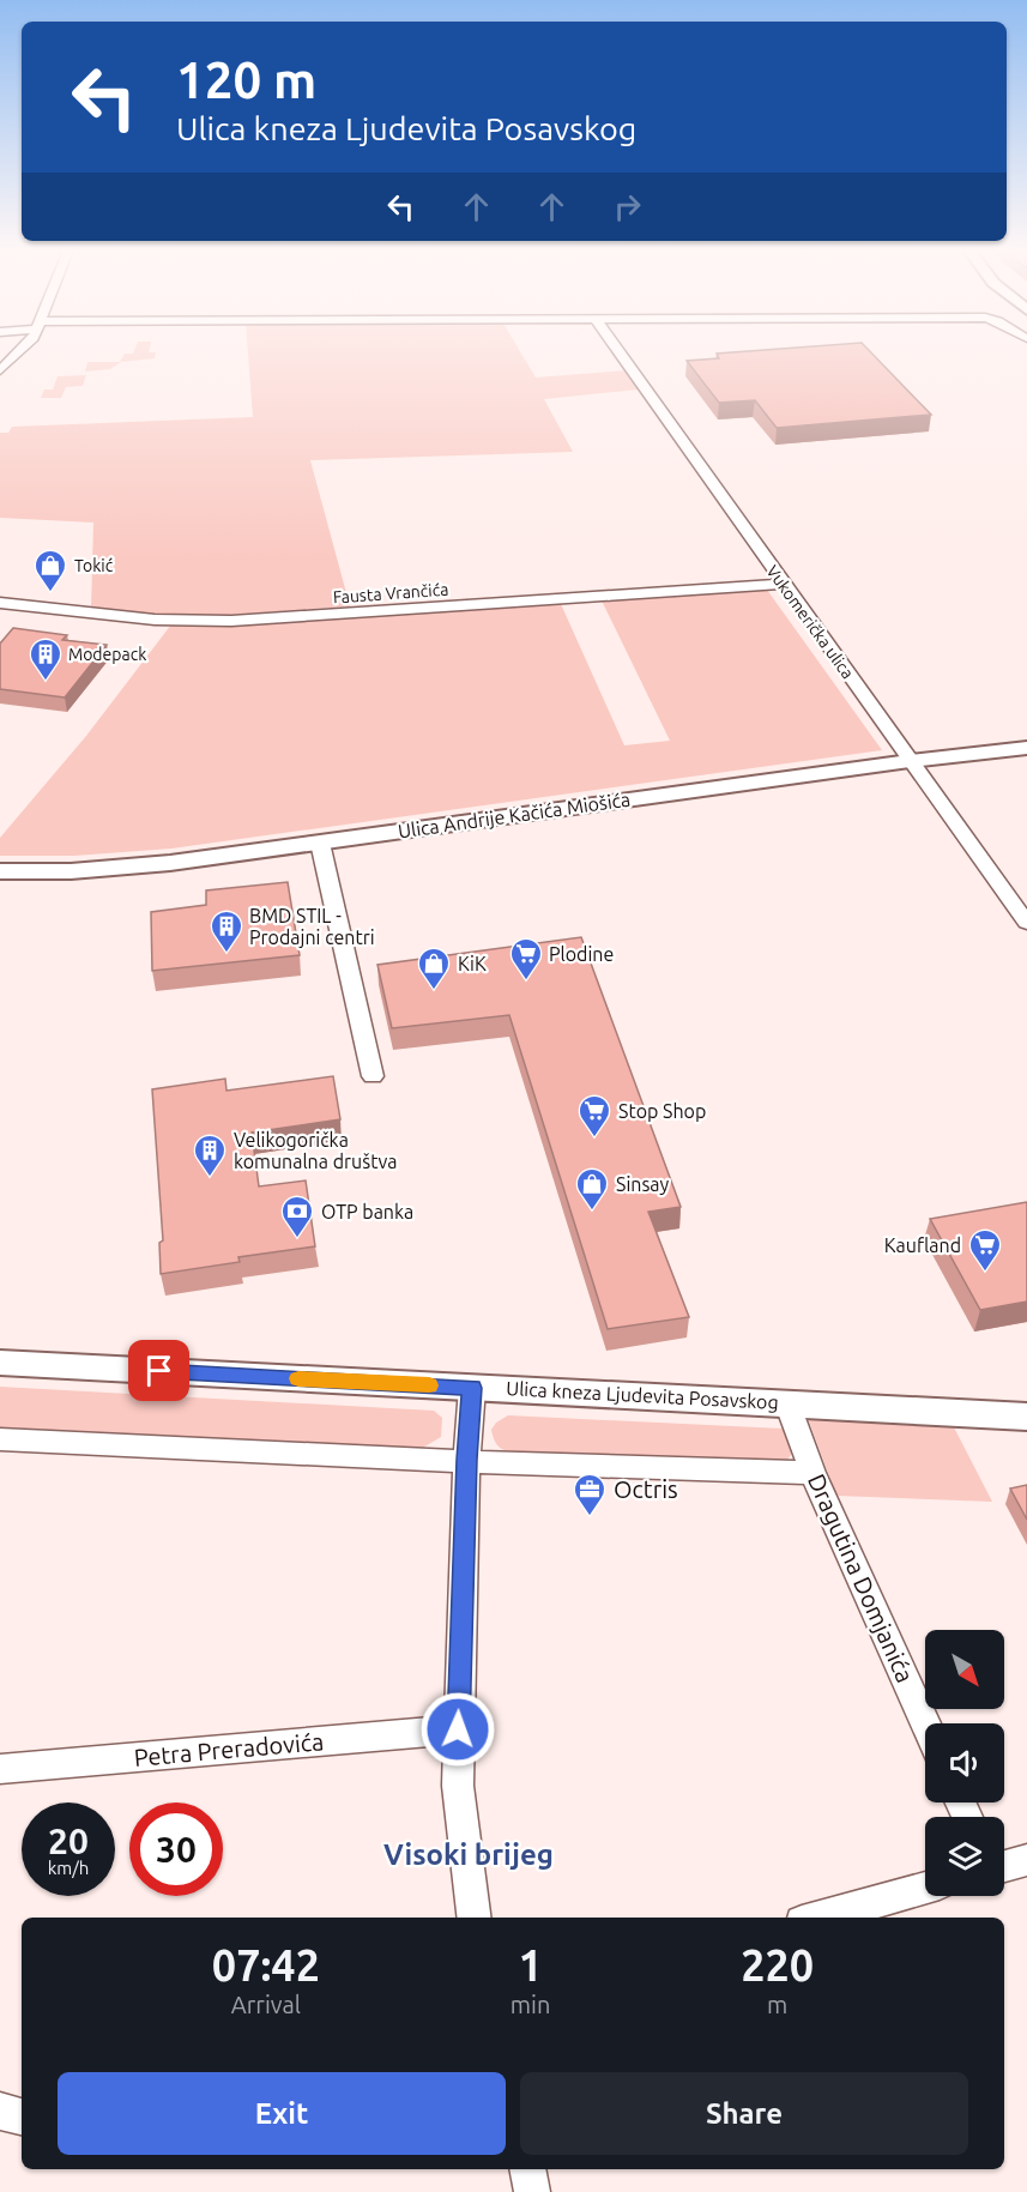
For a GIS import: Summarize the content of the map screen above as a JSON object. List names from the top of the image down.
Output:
{
  "streets": {
    "main road": ["Ulica Andrije Kačića Miošića", "Ulica kneza Ljudevita Posavskog"],
    "street": [
      "Fausta Vrančića",
      "Vukomerička ulica",
      "Dragutina Domjanića",
      "Petra Preradovića"
    ]
  },
  "crossings": [
    ["Fausta Vrančića", "Vukomerička ulica"],
    ["Vukomerička ulica", "Ulica Andrije Kačića Miošića"],
    ["Ulica kneza Ljudevita Posavskog", "Dragutina Domjanića"]
  ],
  "districts": ["Visoki brijeg"],
  "places": {
    "shop": ["Tokić", "KiK", "Sinsay"],
    "building": ["Modepack", "BMD STIL - Prodajni centri", "Velikogorička komunalna društva"],
    "supermarket": ["Plodine", "Stop Shop", "Kaufland"],
    "bank": ["OTP banka"],
    "office": ["Octris"]
  },
  "north": "bottom right",
  "page": {
    "turn": ["120 m", "Ulica kneza Ljudevita Posavskog"],
    "speed": "20 km/h",
    "limit": "30",
    "eta": [
      "07:42",
      "Arrival",
      "1",
      "min",
      "220",
      "m"
    ],
    "buttons": ["Exit", "Share"]
  }
}
